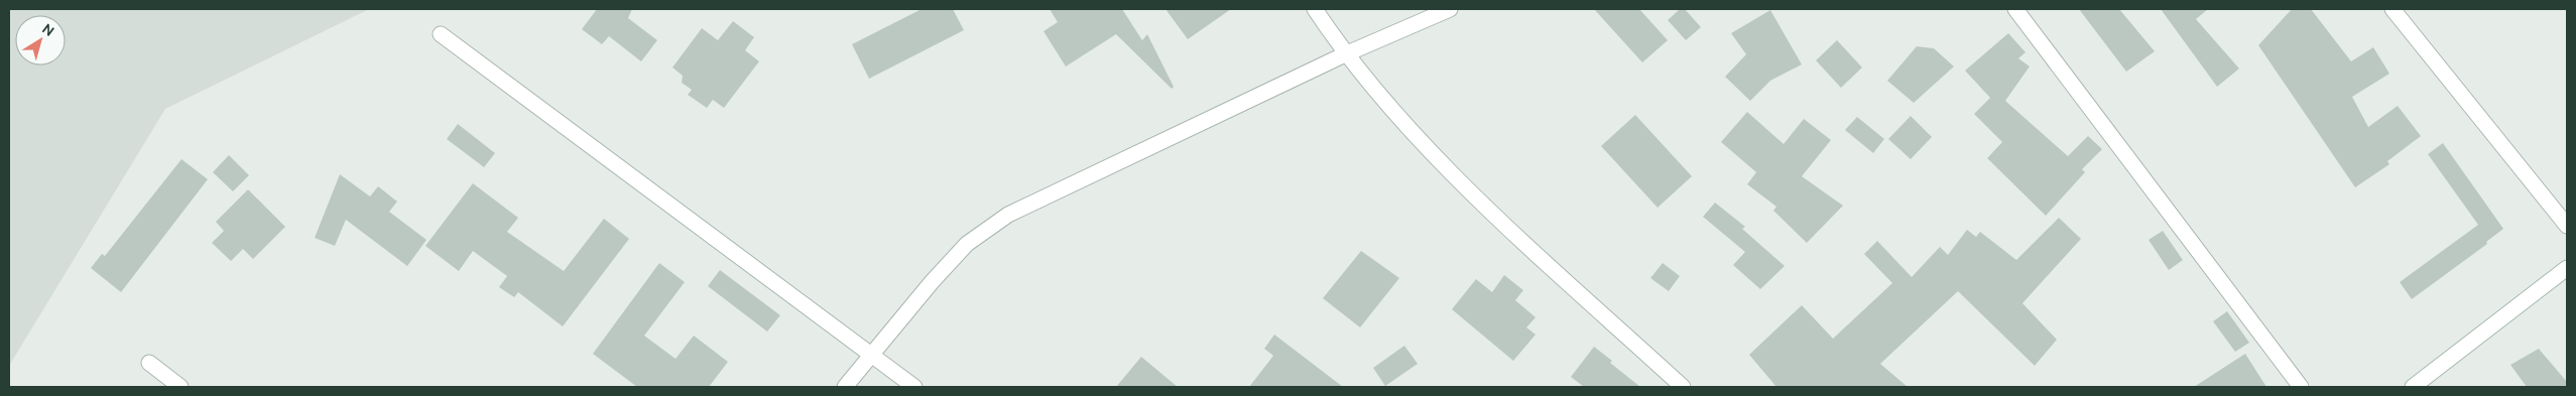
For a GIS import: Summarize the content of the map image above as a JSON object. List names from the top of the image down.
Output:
{
  "north": "top right"
}
